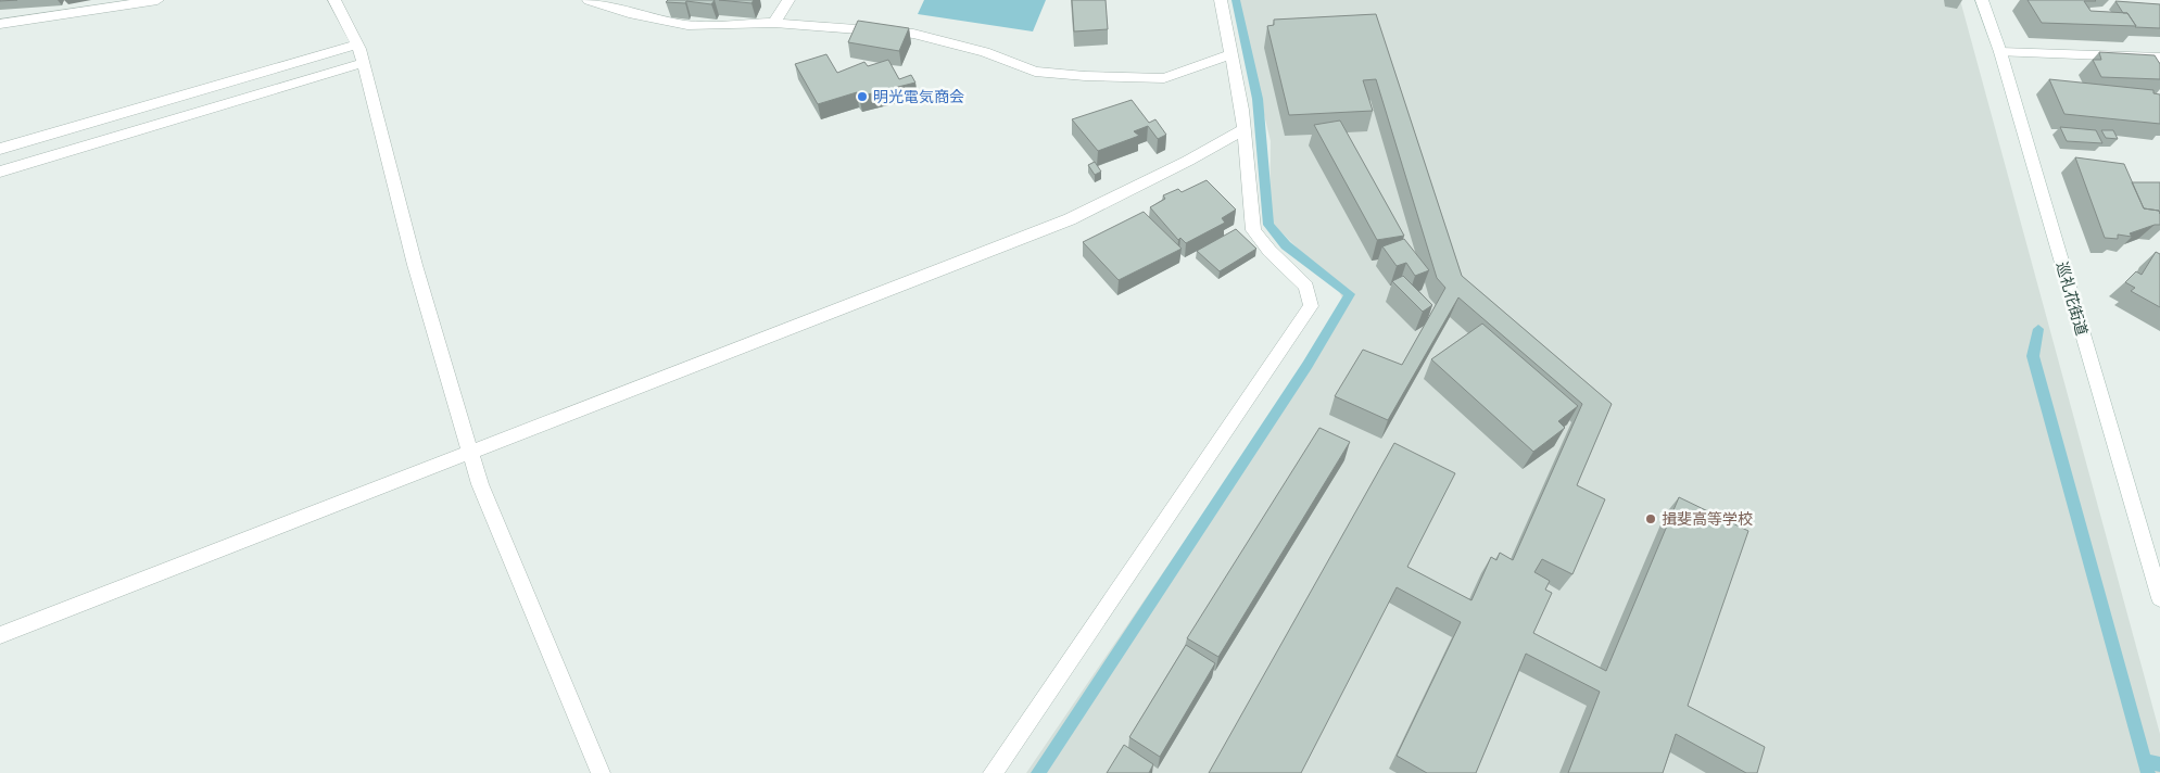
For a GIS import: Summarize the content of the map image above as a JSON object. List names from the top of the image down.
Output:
{
  "streets": {
    "street": ["巡礼花街道"]
  },
  "places": ["明光電気商会", "揖斐高等学校"]
}
